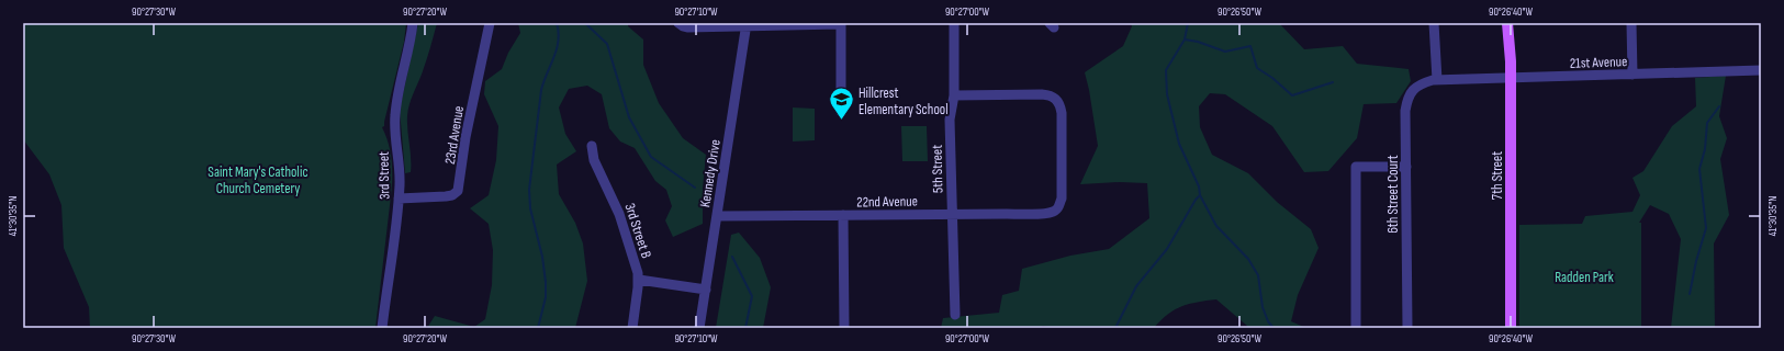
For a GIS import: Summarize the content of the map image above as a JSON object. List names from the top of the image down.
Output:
{
  "streets": {
    "main road": ["7th Street"],
    "street": [
      "21st Avenue",
      "23rd Avenue",
      "5th Street",
      "Kennedy Drive",
      "3rd Street",
      "6th Street Court",
      "22nd Avenue",
      "3rd Street B"
    ]
  },
  "crossings": [
    ["21st Avenue", "7th Street"],
    ["21st Avenue", "6th Street Court"],
    ["23rd Avenue", "3rd Street"],
    ["5th Street", "22nd Avenue"],
    ["Kennedy Drive", "22nd Avenue"]
  ],
  "parks": ["Saint Mary's Catholic Church Cemetery", "Radden Park"],
  "places": {
    "school or university": ["Hillcrest Elementary School"]
  },
  "coordinates": [
    "90°27'30\"W",
    "90°27'20\"W",
    "90°27'10\"W",
    "90°27'00\"W",
    "90°26'50\"W",
    "90°26'40\"W",
    "41°30'35\"N"
  ]
}
